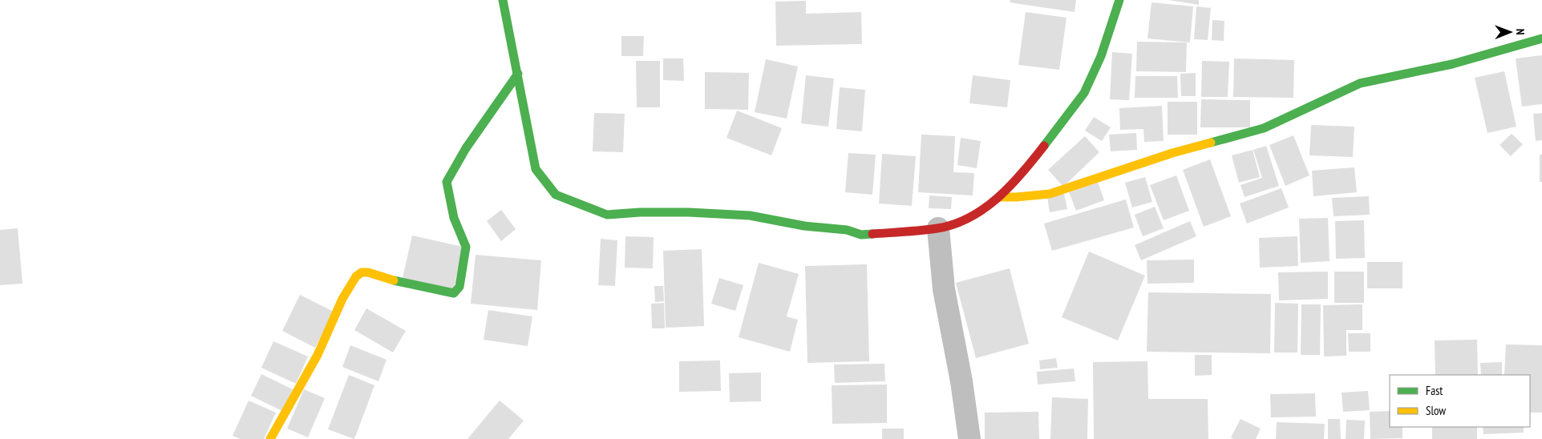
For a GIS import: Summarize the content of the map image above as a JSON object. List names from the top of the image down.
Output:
{
  "legend": ["Fast", "Slow"],
  "north": "right"
}
